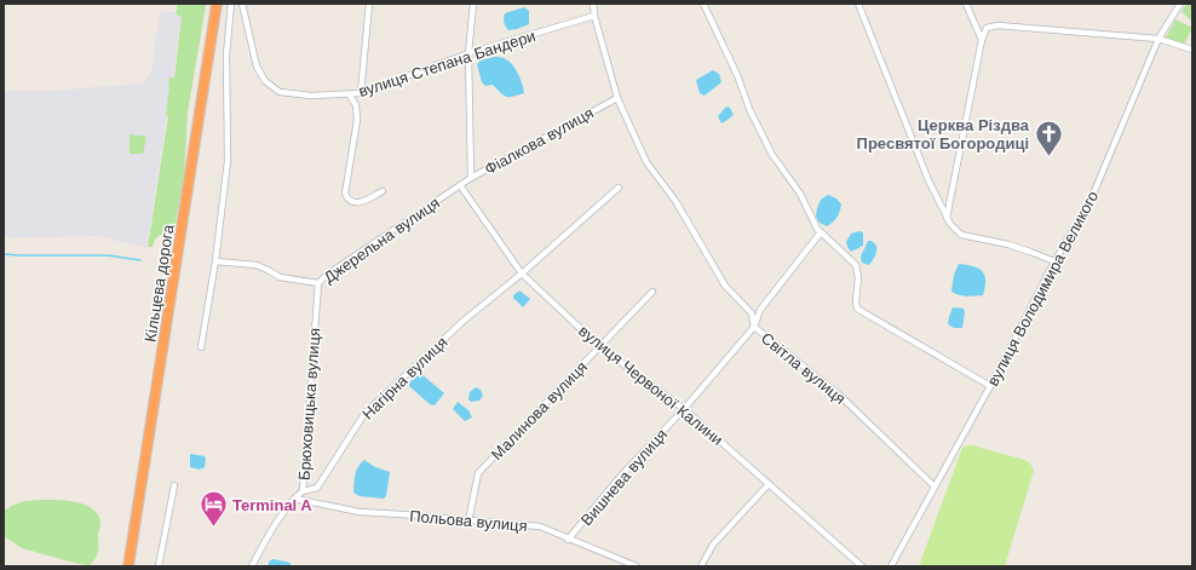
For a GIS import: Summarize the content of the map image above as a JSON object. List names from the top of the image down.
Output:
{
  "streets": {
    "highway": ["Кільцева дорога"],
    "street": [
      "вулиця Степана Бандери",
      "Фіалкова вулиця",
      "Джерельна вулиця",
      "вулиця Володимира Великого",
      "Світла вулиця",
      "Нагірна вулиця",
      "вулиця Червоної Калини",
      "Брюховицька вулиця",
      "Малинова вулиця",
      "Вишнева вулиця",
      "Польова вулиця"
    ]
  },
  "crossings": [
    ["вулиця Степана Бандери", "Світла вулиця"],
    ["Фіалкова вулиця", "Джерельна вулиця"],
    ["Фіалкова вулиця", "Світла вулиця"],
    ["Фіалкова вулиця", "вулиця Червоної Калини"],
    ["Джерельна вулиця", "вулиця Червоної Калини"],
    ["Джерельна вулиця", "Брюховицька вулиця"],
    ["вулиця Володимира Великого", "Світла вулиця"],
    ["Світла вулиця", "Вишнева вулиця"],
    ["Нагірна вулиця", "вулиця Червоної Калини"],
    ["Нагірна вулиця", "Брюховицька вулиця"],
    ["вулиця Червоної Калини", "Малинова вулиця"],
    ["вулиця Червоної Калини", "Вишнева вулиця"],
    ["Брюховицька вулиця", "Польова вулиця"],
    ["Малинова вулиця", "Польова вулиця"],
    ["Вишнева вулиця", "Польова вулиця"]
  ],
  "places": {
    "church": ["Церква Різдва Пресвятої Богородиці"],
    "hotel": ["Terminal A"]
  }
}
